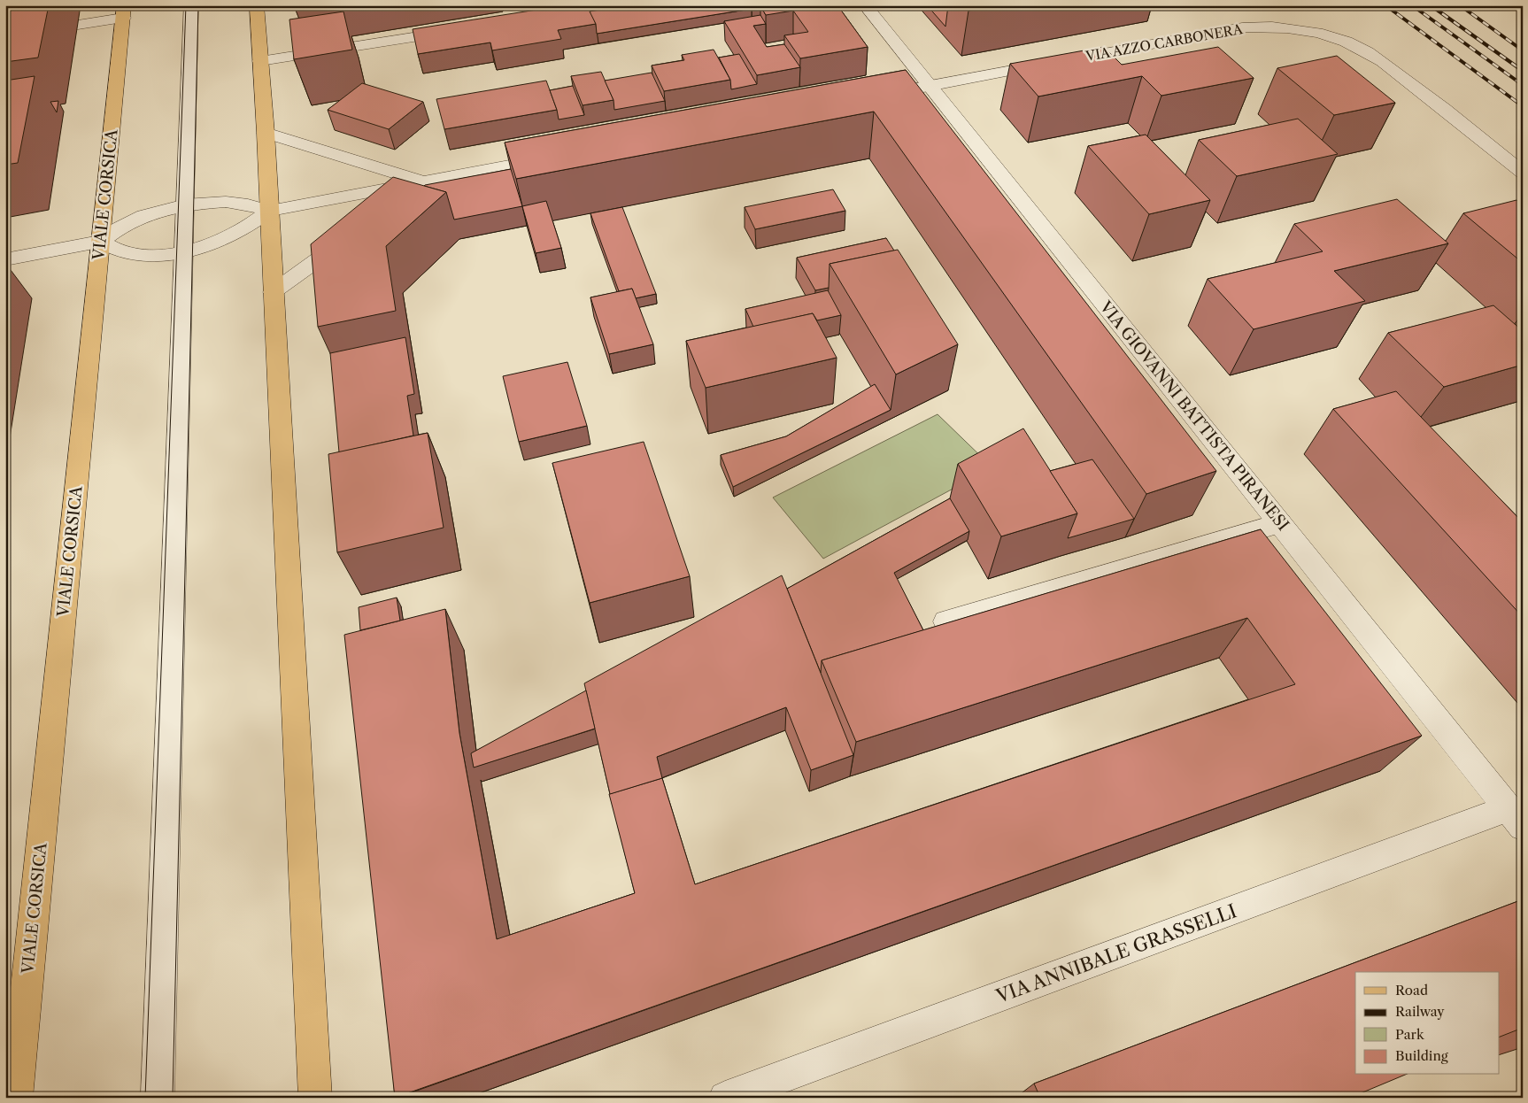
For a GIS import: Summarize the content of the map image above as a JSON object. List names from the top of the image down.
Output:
{
  "streets": {
    "main road": ["VIALE CORSICA"],
    "street": ["VIA AZZO CARBONERA", "VIA GIOVANNI BATTISTA PIRANESI", "VIA ANNIBALE GRASSELLI"]
  },
  "crossings": [
    ["VIA AZZO CARBONERA", "VIA GIOVANNI BATTISTA PIRANESI"],
    ["VIA GIOVANNI BATTISTA PIRANESI", "VIA ANNIBALE GRASSELLI"]
  ],
  "legend": [
    "Road",
    "Railway",
    "Park",
    "Building"
  ]
}
